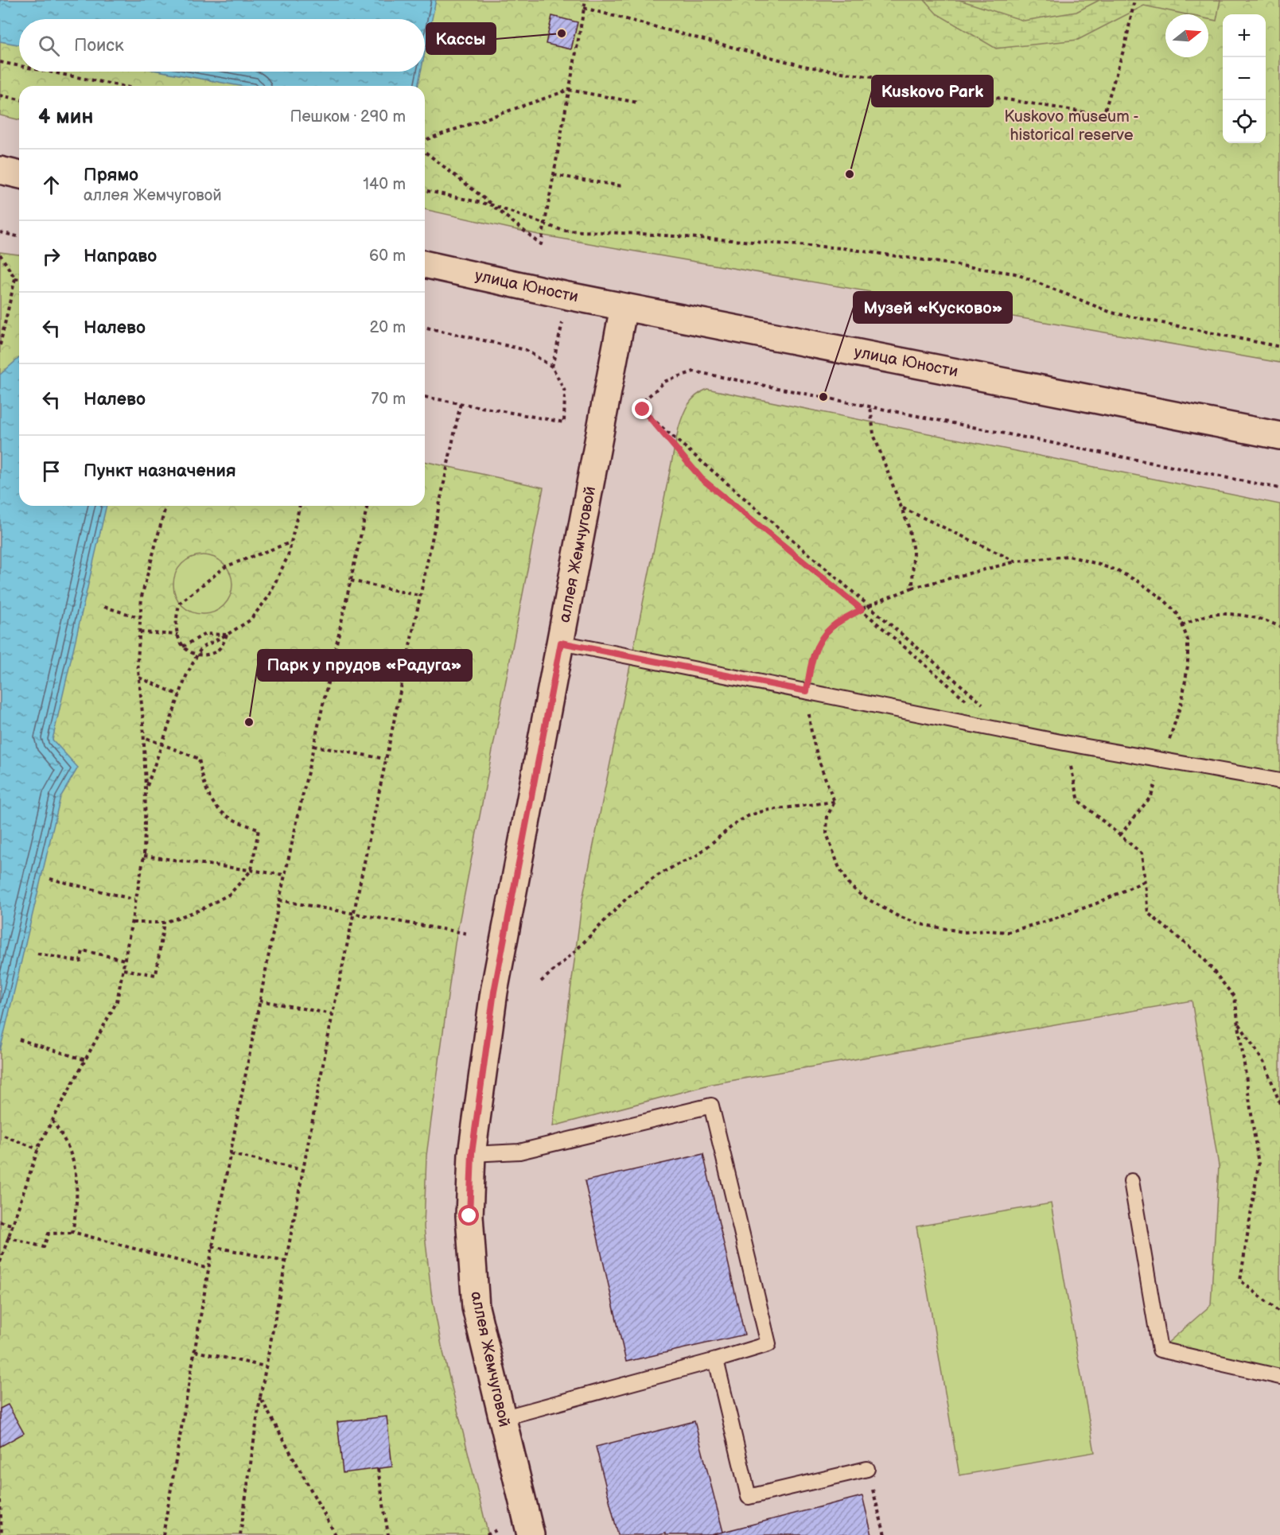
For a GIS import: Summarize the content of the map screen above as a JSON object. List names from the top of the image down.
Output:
{
  "streets": {
    "street": ["улица Юности", "аллея Жемчуговой"]
  },
  "crossings": [
    ["улица Юности", "аллея Жемчуговой"]
  ],
  "parks": ["Kuskovo museum - historical reserve"],
  "places": [
    "Кассы",
    "Kuskovo Park",
    "Музей «Кусково»",
    "Парк у прудов «Радуга»"
  ],
  "north": "right",
  "page": {
    "map_buttons": ["+", "−"],
    "search": "Поиск",
    "heading": ["4 мин", "Пешком · 290 m"],
    "list": [
      ["Прямо", "аллея Жемчуговой", "140 m"],
      ["Направо", "60 m"],
      ["Налево", "20 m"],
      ["Налево", "70 m"],
      "Пункт назначения"
    ]
  }
}
